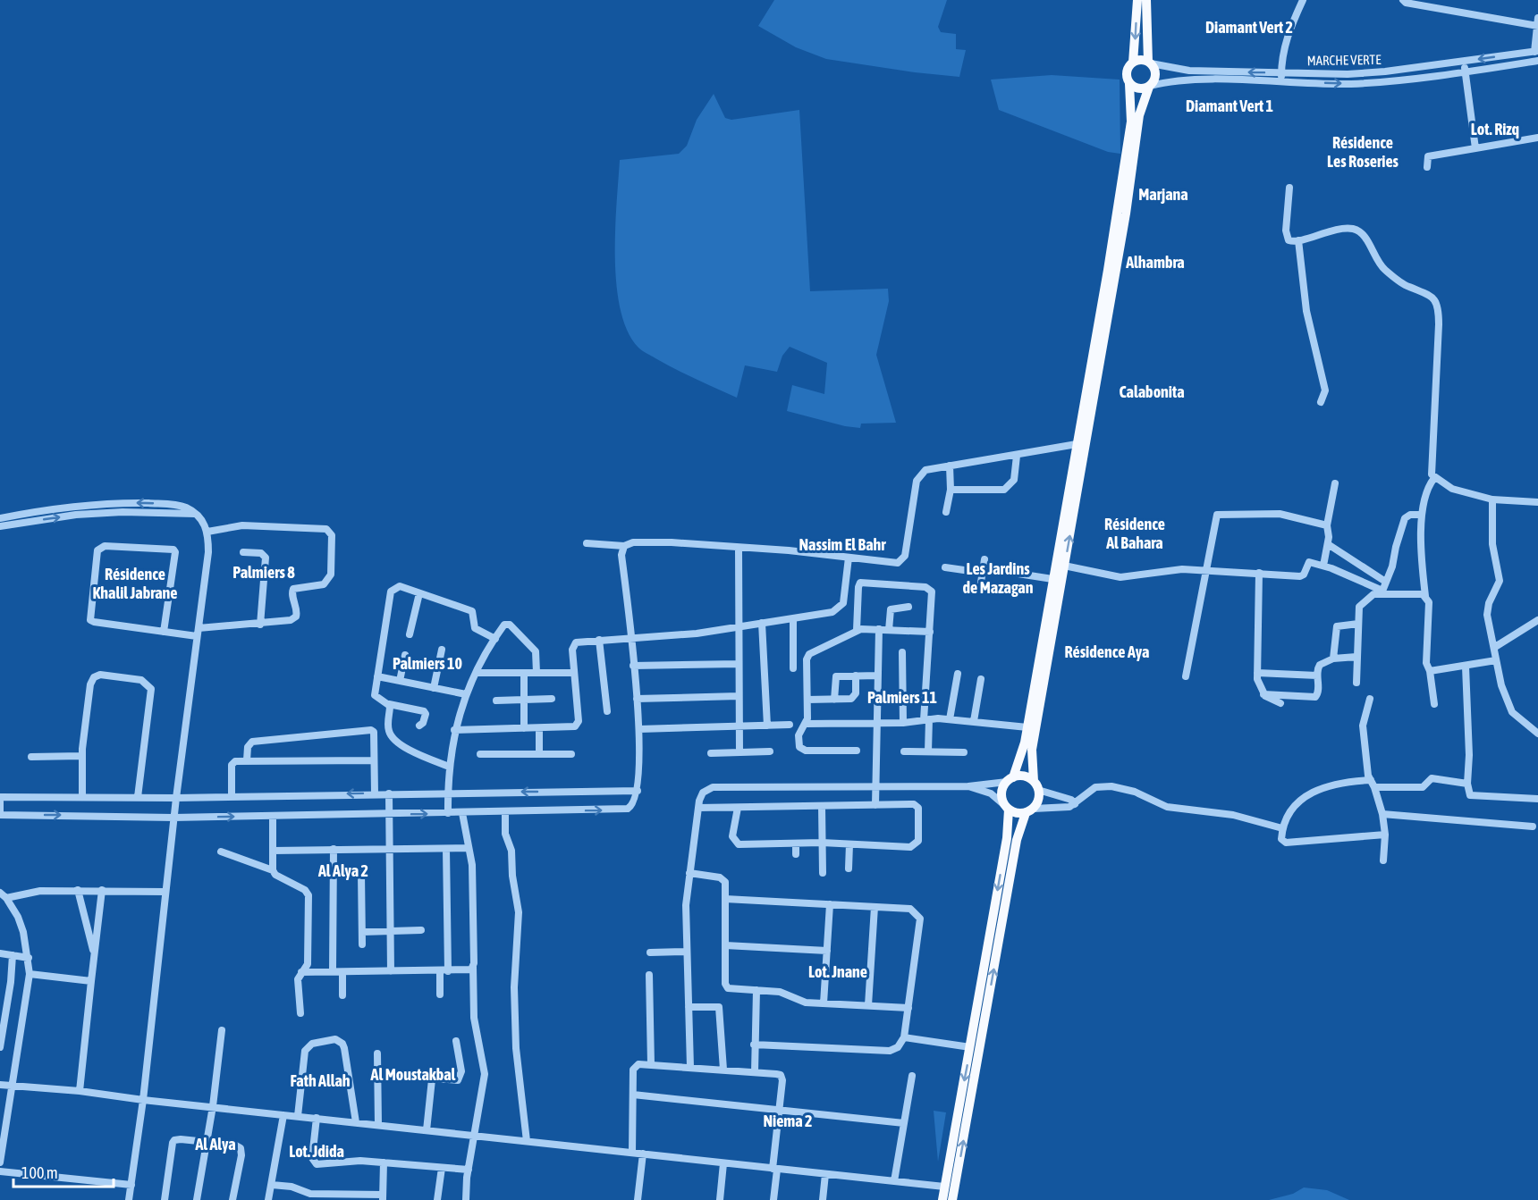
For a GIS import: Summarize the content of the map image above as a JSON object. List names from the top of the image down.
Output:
{
  "streets": {
    "street": ["MARCHE VERTE"]
  },
  "districts": [
    "Diamant Vert 2",
    "Diamant Vert 1",
    "Lot. Rizq",
    "Résidence Les Roseries",
    "Marjana",
    "Alhambra",
    "Calabonita",
    "Résidence Al Bahara",
    "Nassim El Bahr",
    "Les Jardins de Mazagan",
    "Palmiers 8",
    "Résidence Khalil Jabrane",
    "Résidence Aya",
    "Palmiers 10",
    "Palmiers 11",
    "Al Alya 2",
    "Lot. Jnane",
    "Al Moustakbal",
    "Fath Allah",
    "Niema 2",
    "Al Alya",
    "Lot. Jdida"
  ],
  "scale_bar": "100 m"
}
